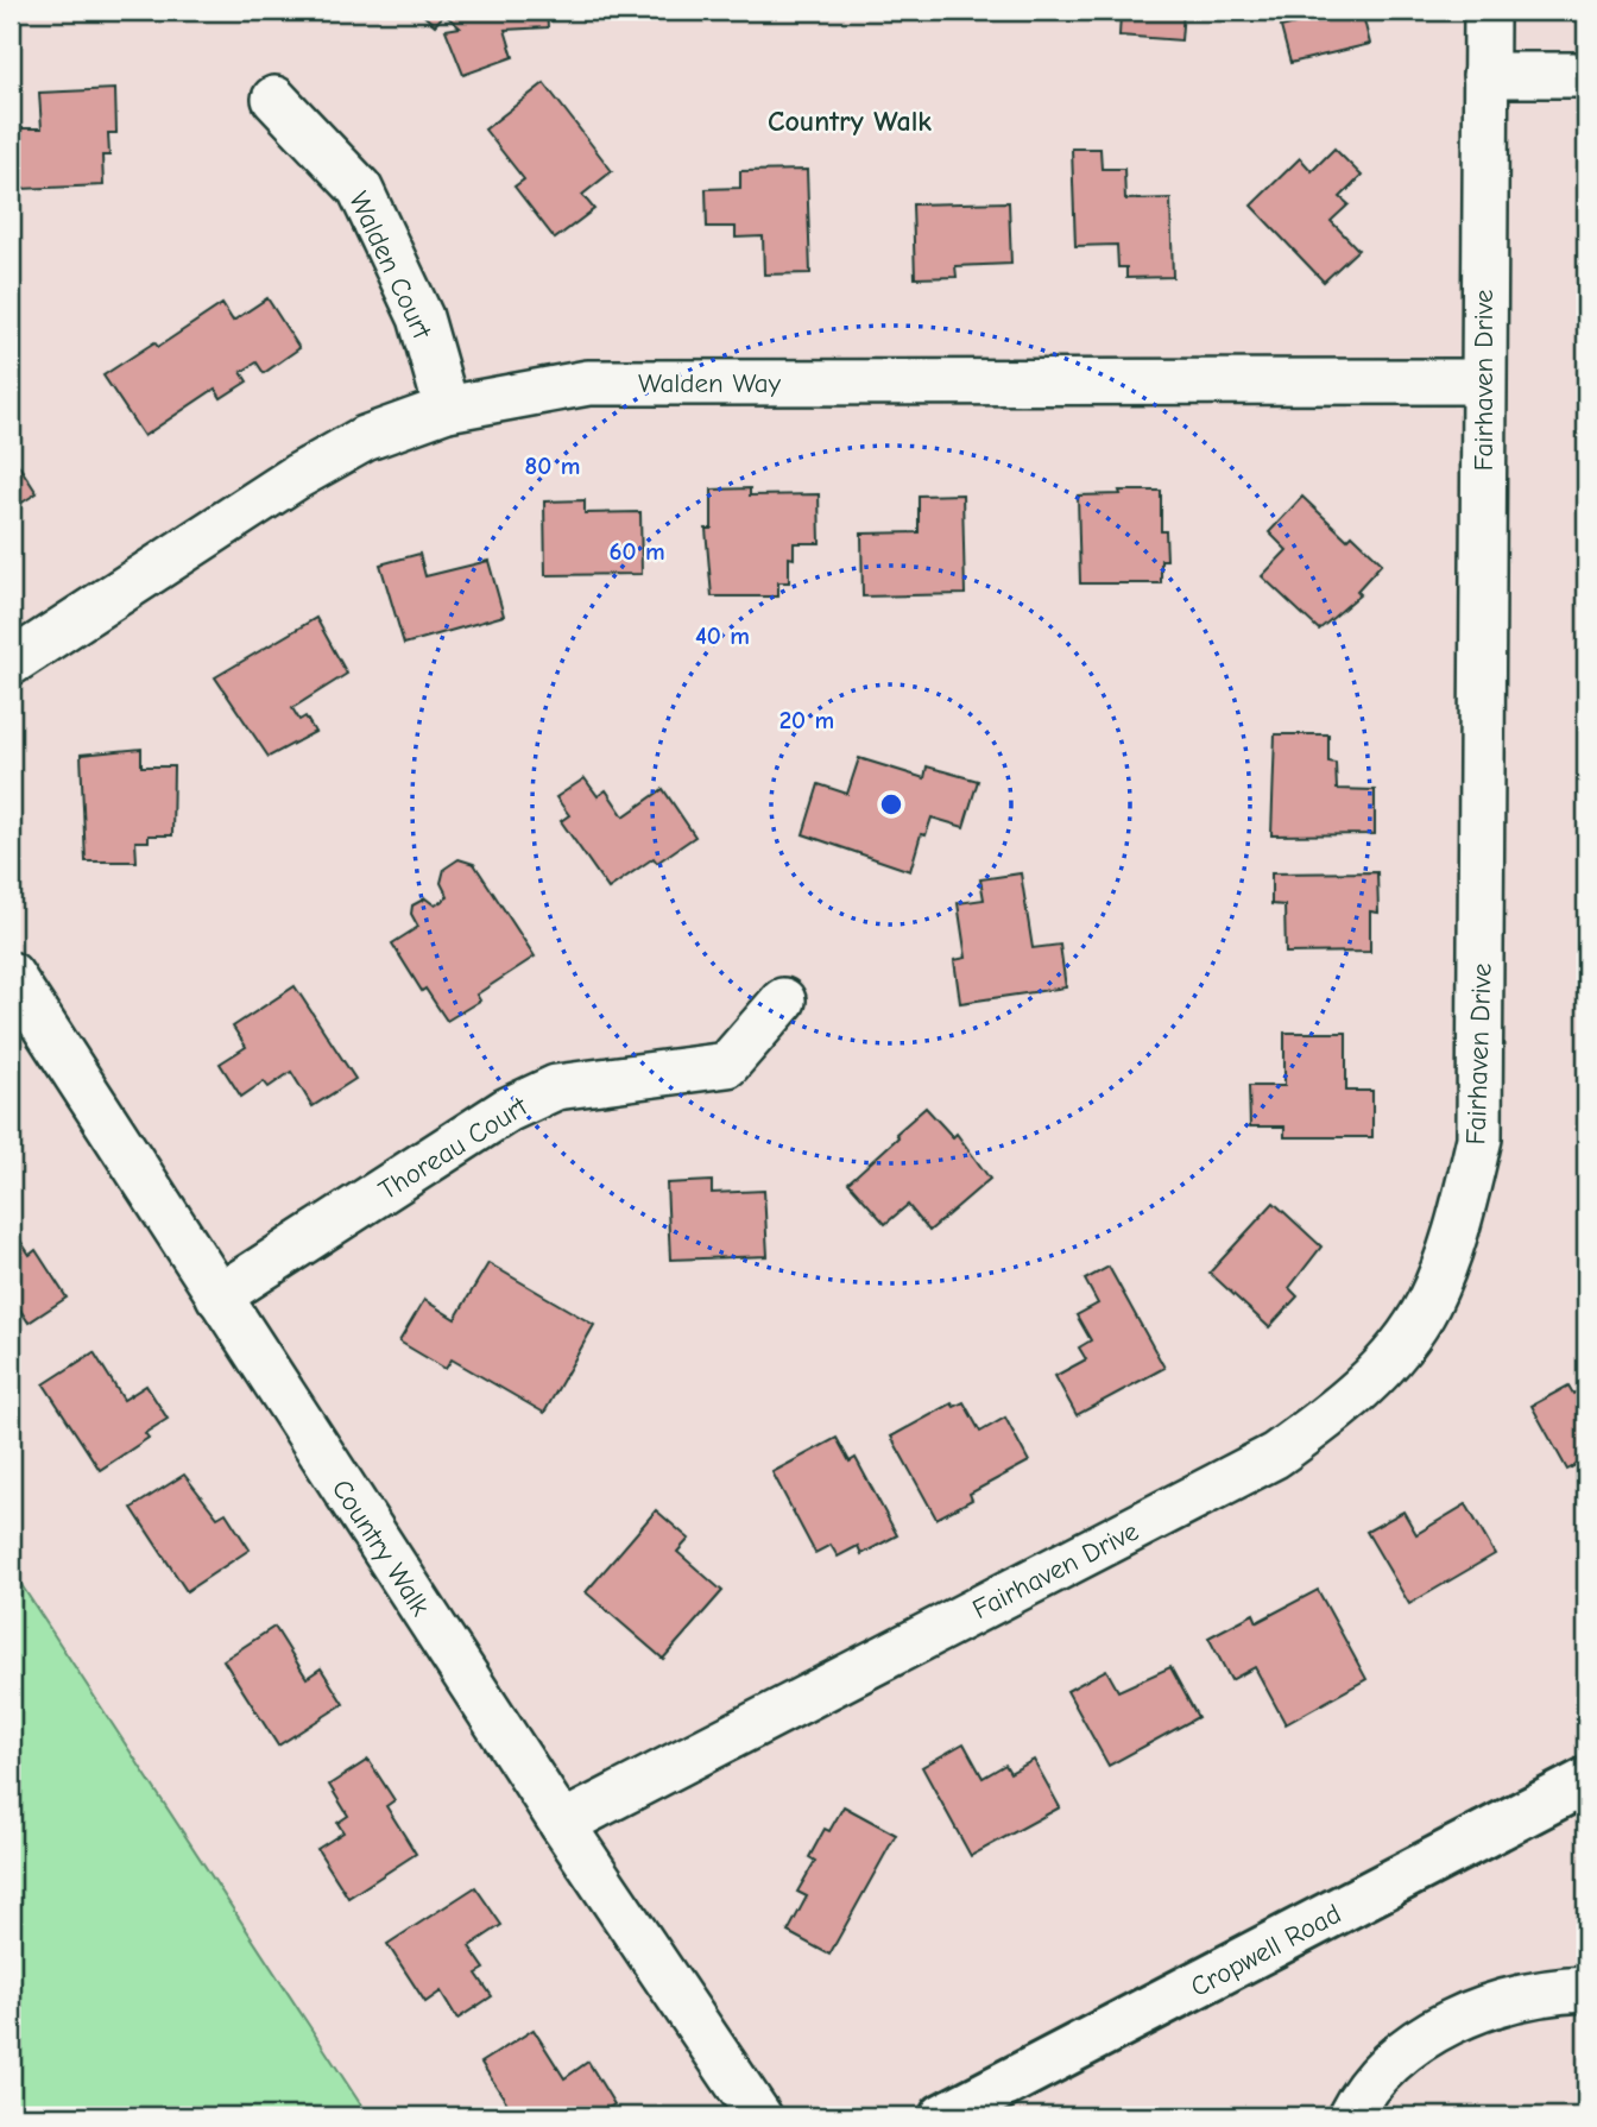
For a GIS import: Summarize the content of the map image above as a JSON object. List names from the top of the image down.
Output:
{
  "streets": {
    "street": [
      "Walden Court",
      "Fairhaven Drive",
      "Walden Way",
      "Thoreau Court",
      "Country Walk",
      "Cropwell Road"
    ]
  },
  "crossings": [
    ["Walden Court", "Walden Way"],
    ["Fairhaven Drive", "Walden Way"],
    ["Fairhaven Drive", "Country Walk"],
    ["Thoreau Court", "Country Walk"]
  ],
  "districts": ["Country Walk"],
  "rings": [
    "80 m",
    "60 m",
    "40 m",
    "20 m"
  ]
}
